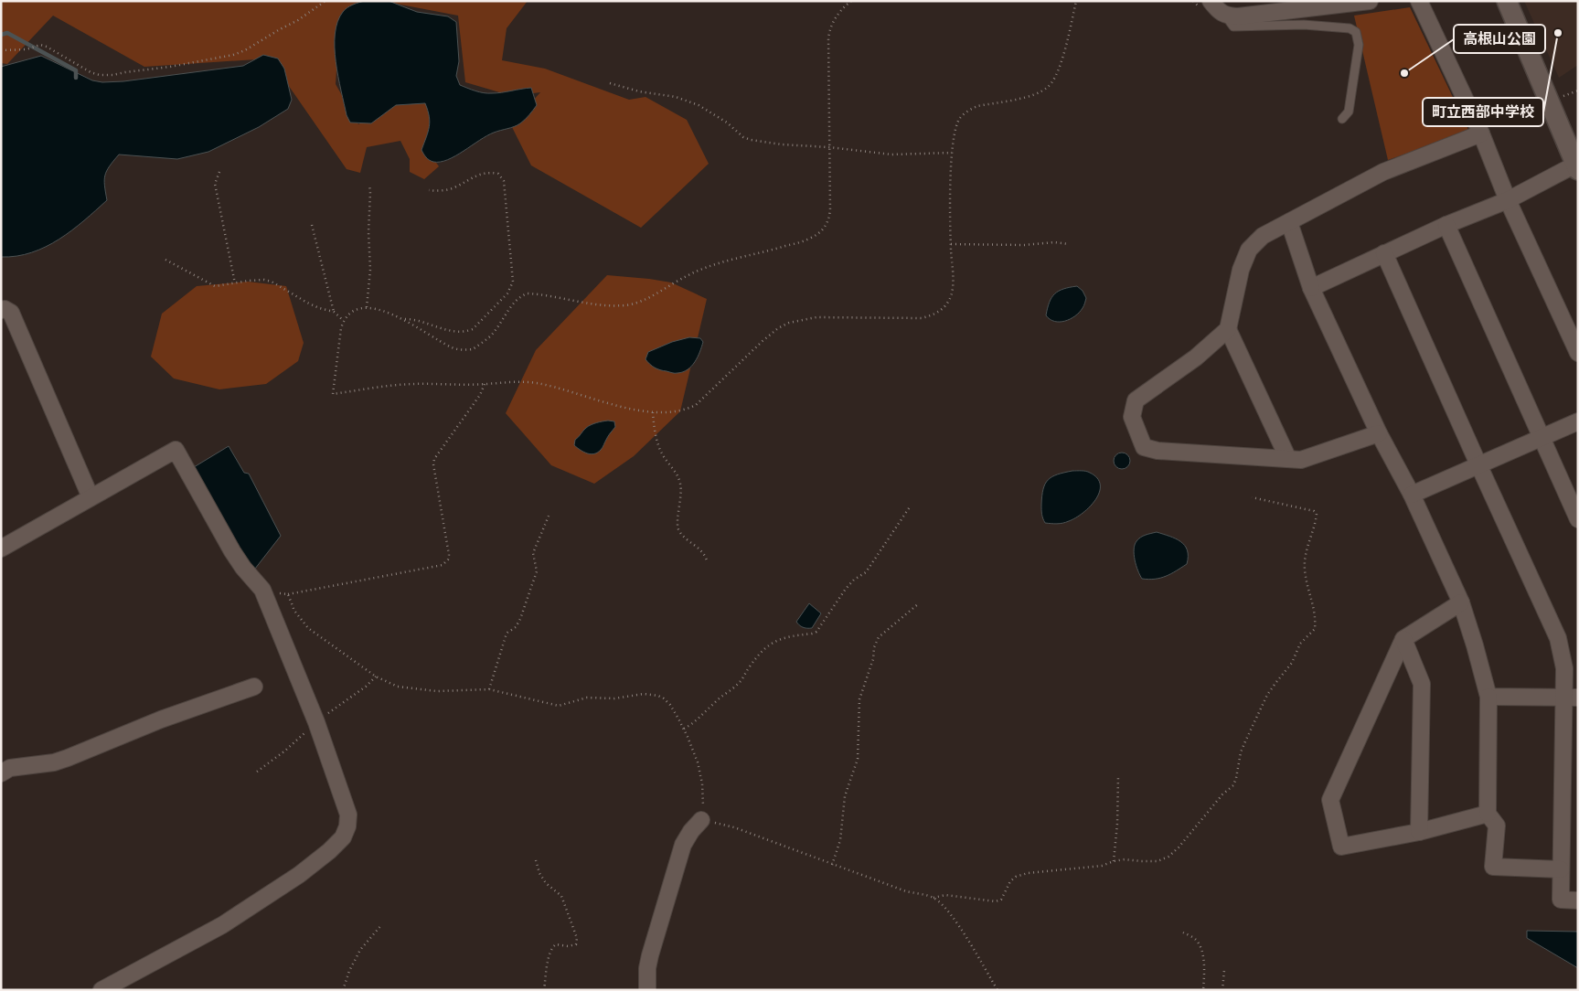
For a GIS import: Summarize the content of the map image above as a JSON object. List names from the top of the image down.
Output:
{
  "places": ["町立西部中学校", "高根山公園"]
}
